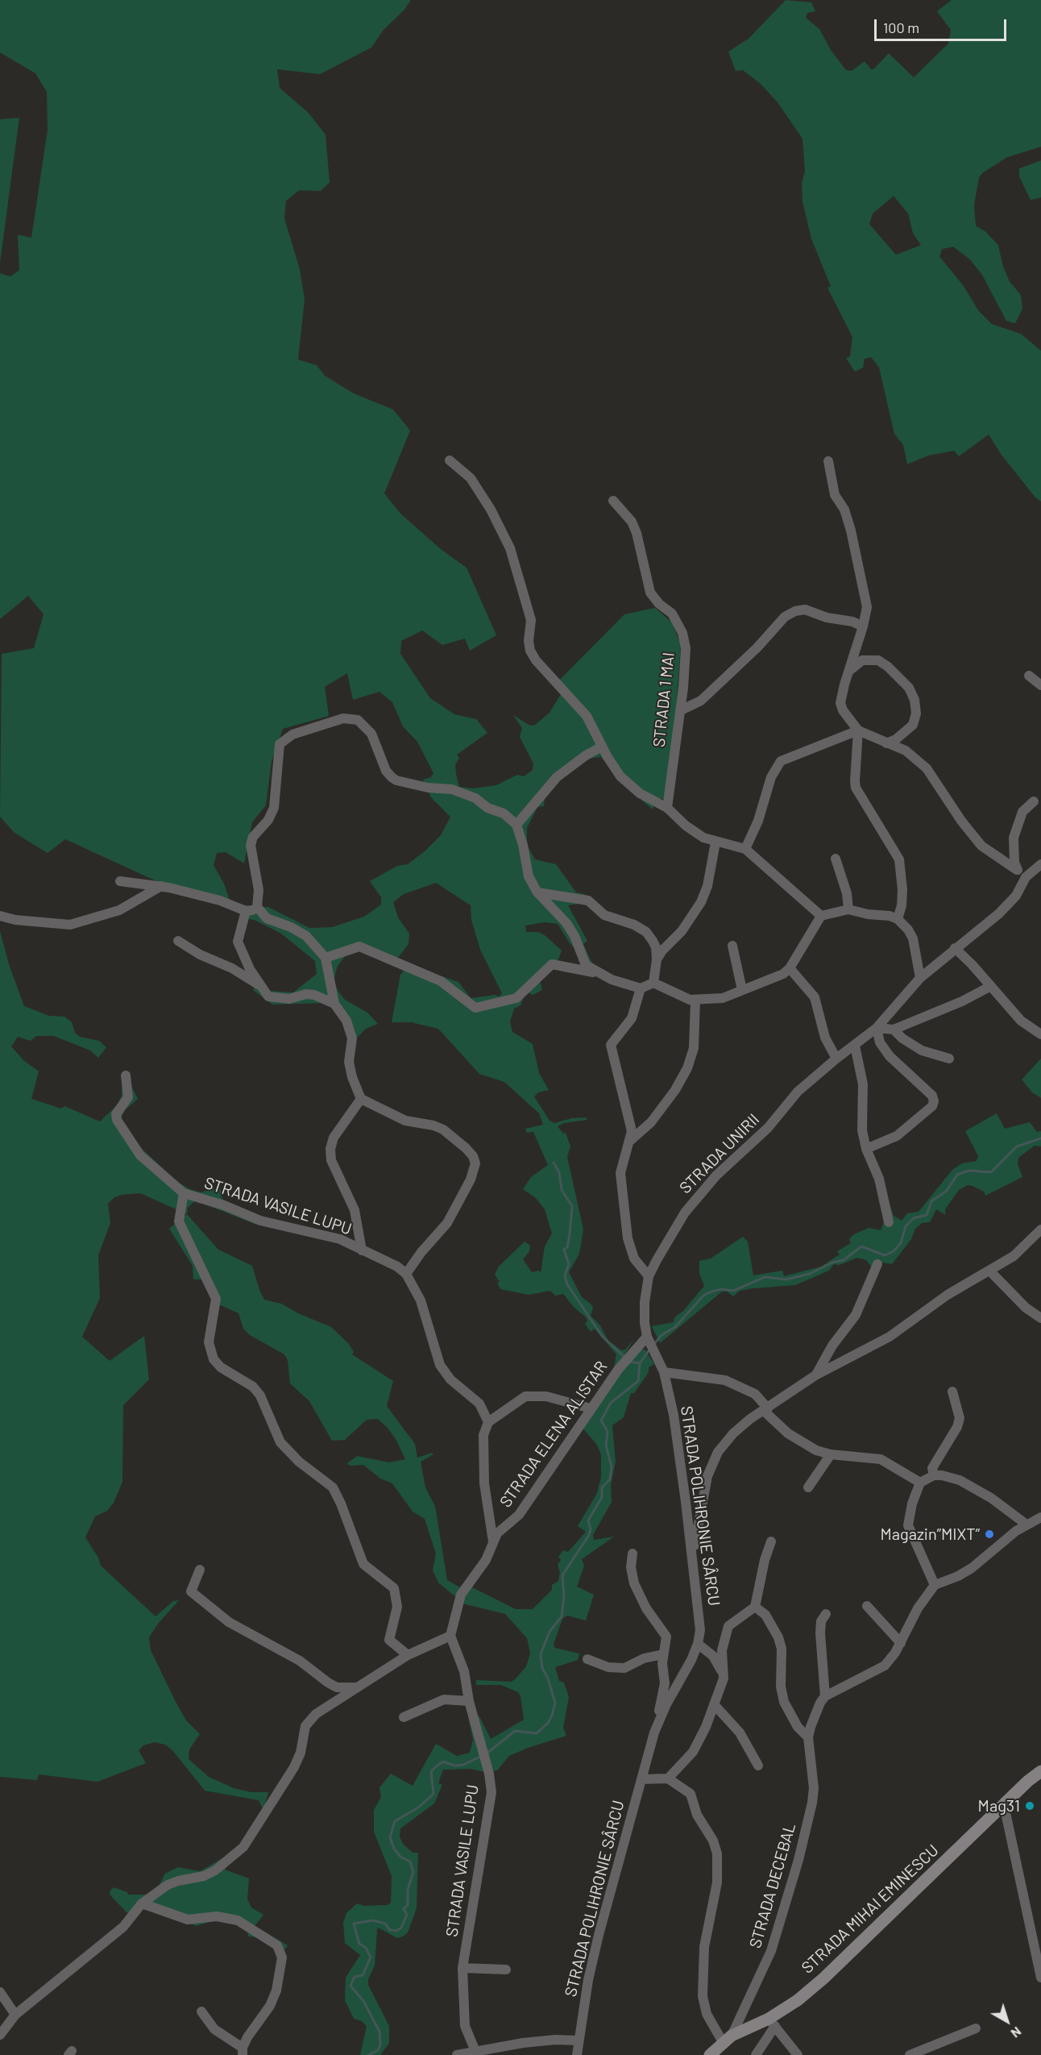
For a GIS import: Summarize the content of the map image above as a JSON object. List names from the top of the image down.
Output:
{
  "streets": {
    "main road": ["STRADA MIHAI EMINESCU"],
    "street": [
      "STRADA 1 MAI",
      "STRADA UNIRII",
      "STRADA VASILE LUPU",
      "STRADA ELENA ALISTAR",
      "STRADA POLIHRONIE SÂRCU",
      "STRADA DECEBAL"
    ]
  },
  "crossings": [
    ["STRADA UNIRII", "STRADA ELENA ALISTAR"],
    ["STRADA UNIRII", "STRADA POLIHRONIE SÂRCU"],
    ["STRADA VASILE LUPU", "STRADA ELENA ALISTAR"],
    ["STRADA DECEBAL", "STRADA MIHAI EMINESCU"]
  ],
  "places": ["Magazin”MIXT”", "Mag31"],
  "scale_bar": "100 m",
  "north": "bottom right"
}
